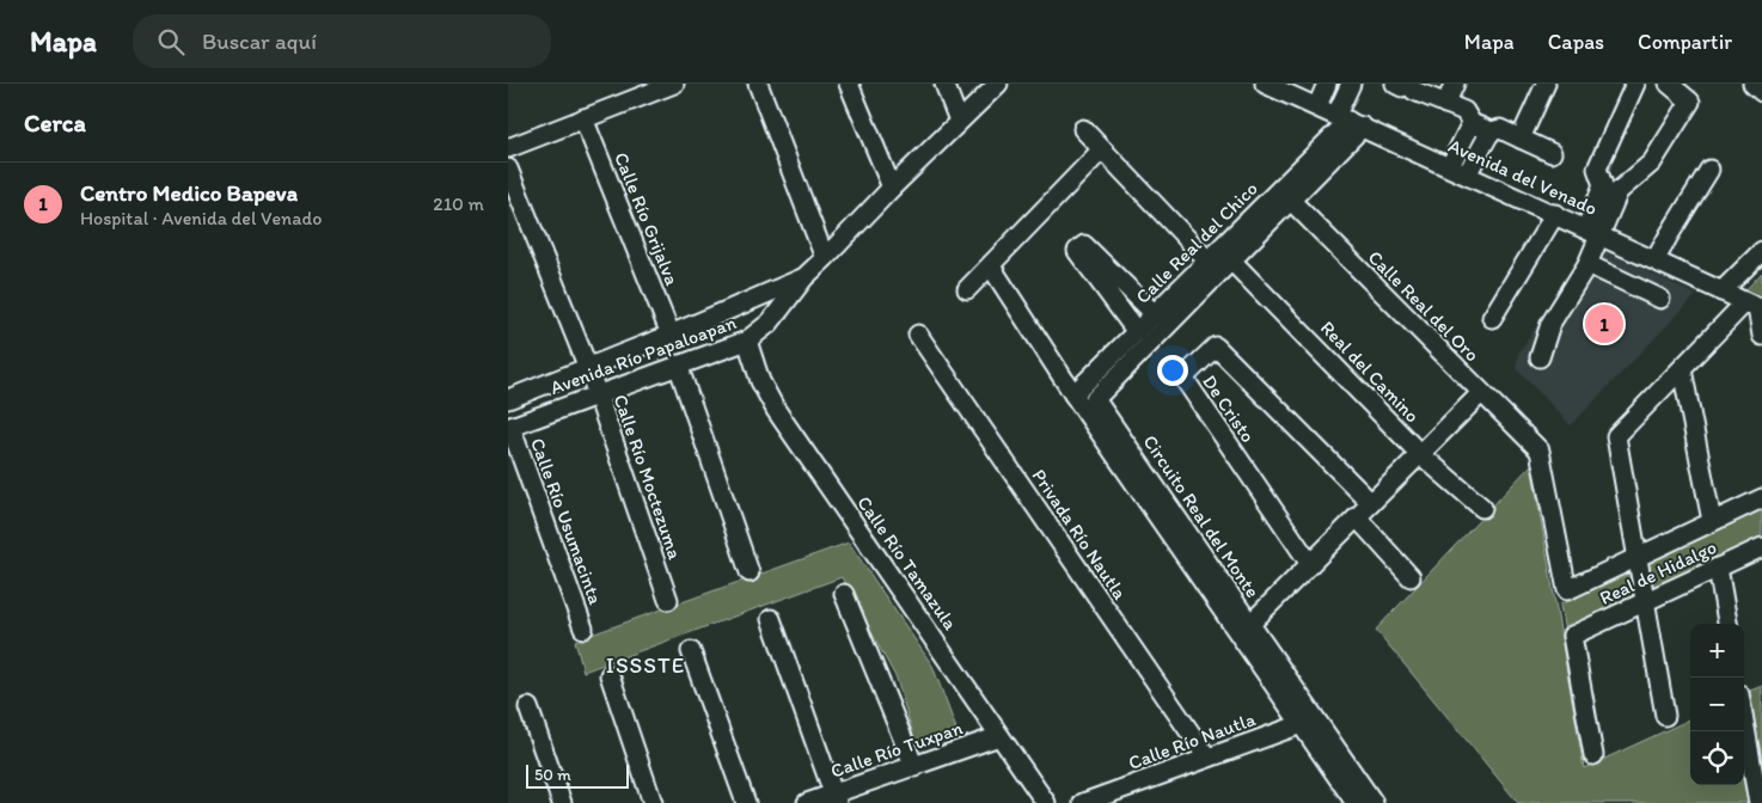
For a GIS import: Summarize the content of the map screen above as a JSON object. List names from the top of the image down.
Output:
{
  "streets": {
    "street": [
      "Avenida del Venado",
      "Calle Río Grijalva",
      "Calle Real del Chico",
      "Calle Real del Oro",
      "Avenida Río Papaloapan",
      "Real del Camino",
      "De Cristo",
      "Calle Río Moctezuma",
      "Circuito Real del Monte",
      "Calle Río Usumacinta",
      "Privada Río Nautla",
      "Calle Río Tamazula",
      "Real de Hidalgo",
      "Calle Río Nautla",
      "Calle Río Tuxpan"
    ]
  },
  "crossings": [
    ["Avenida del Venado", "Calle Real del Chico"],
    ["Calle Río Grijalva", "Avenida Río Papaloapan"],
    ["Calle Real del Chico", "Calle Real del Oro"],
    ["Calle Real del Chico", "Real del Camino"],
    ["Calle Real del Chico", "Circuito Real del Monte"],
    ["Avenida Río Papaloapan", "Calle Río Moctezuma"],
    ["Avenida Río Papaloapan", "Calle Río Usumacinta"],
    ["Avenida Río Papaloapan", "Calle Río Tamazula"],
    ["Real del Camino", "Circuito Real del Monte"],
    ["Circuito Real del Monte", "Calle Río Nautla"],
    ["Privada Río Nautla", "Calle Río Nautla"],
    ["Calle Río Tamazula", "Calle Río Tuxpan"]
  ],
  "districts": ["ISSSTE"],
  "scale_bar": "50 m",
  "page": {
    "header": "Mapa",
    "search": "Buscar aquí",
    "nav": ["Mapa", "Capas", "Compartir"],
    "heading": "Cerca",
    "list": [
      {
        "mark": "1",
        "name": "Centro Medico Bapeva",
        "note": "Hospital · Avenida del Venado",
        "value": "210 m"
      }
    ],
    "pins": "1",
    "map_buttons": ["+", "−"],
    "scale": "50 m"
  }
}
